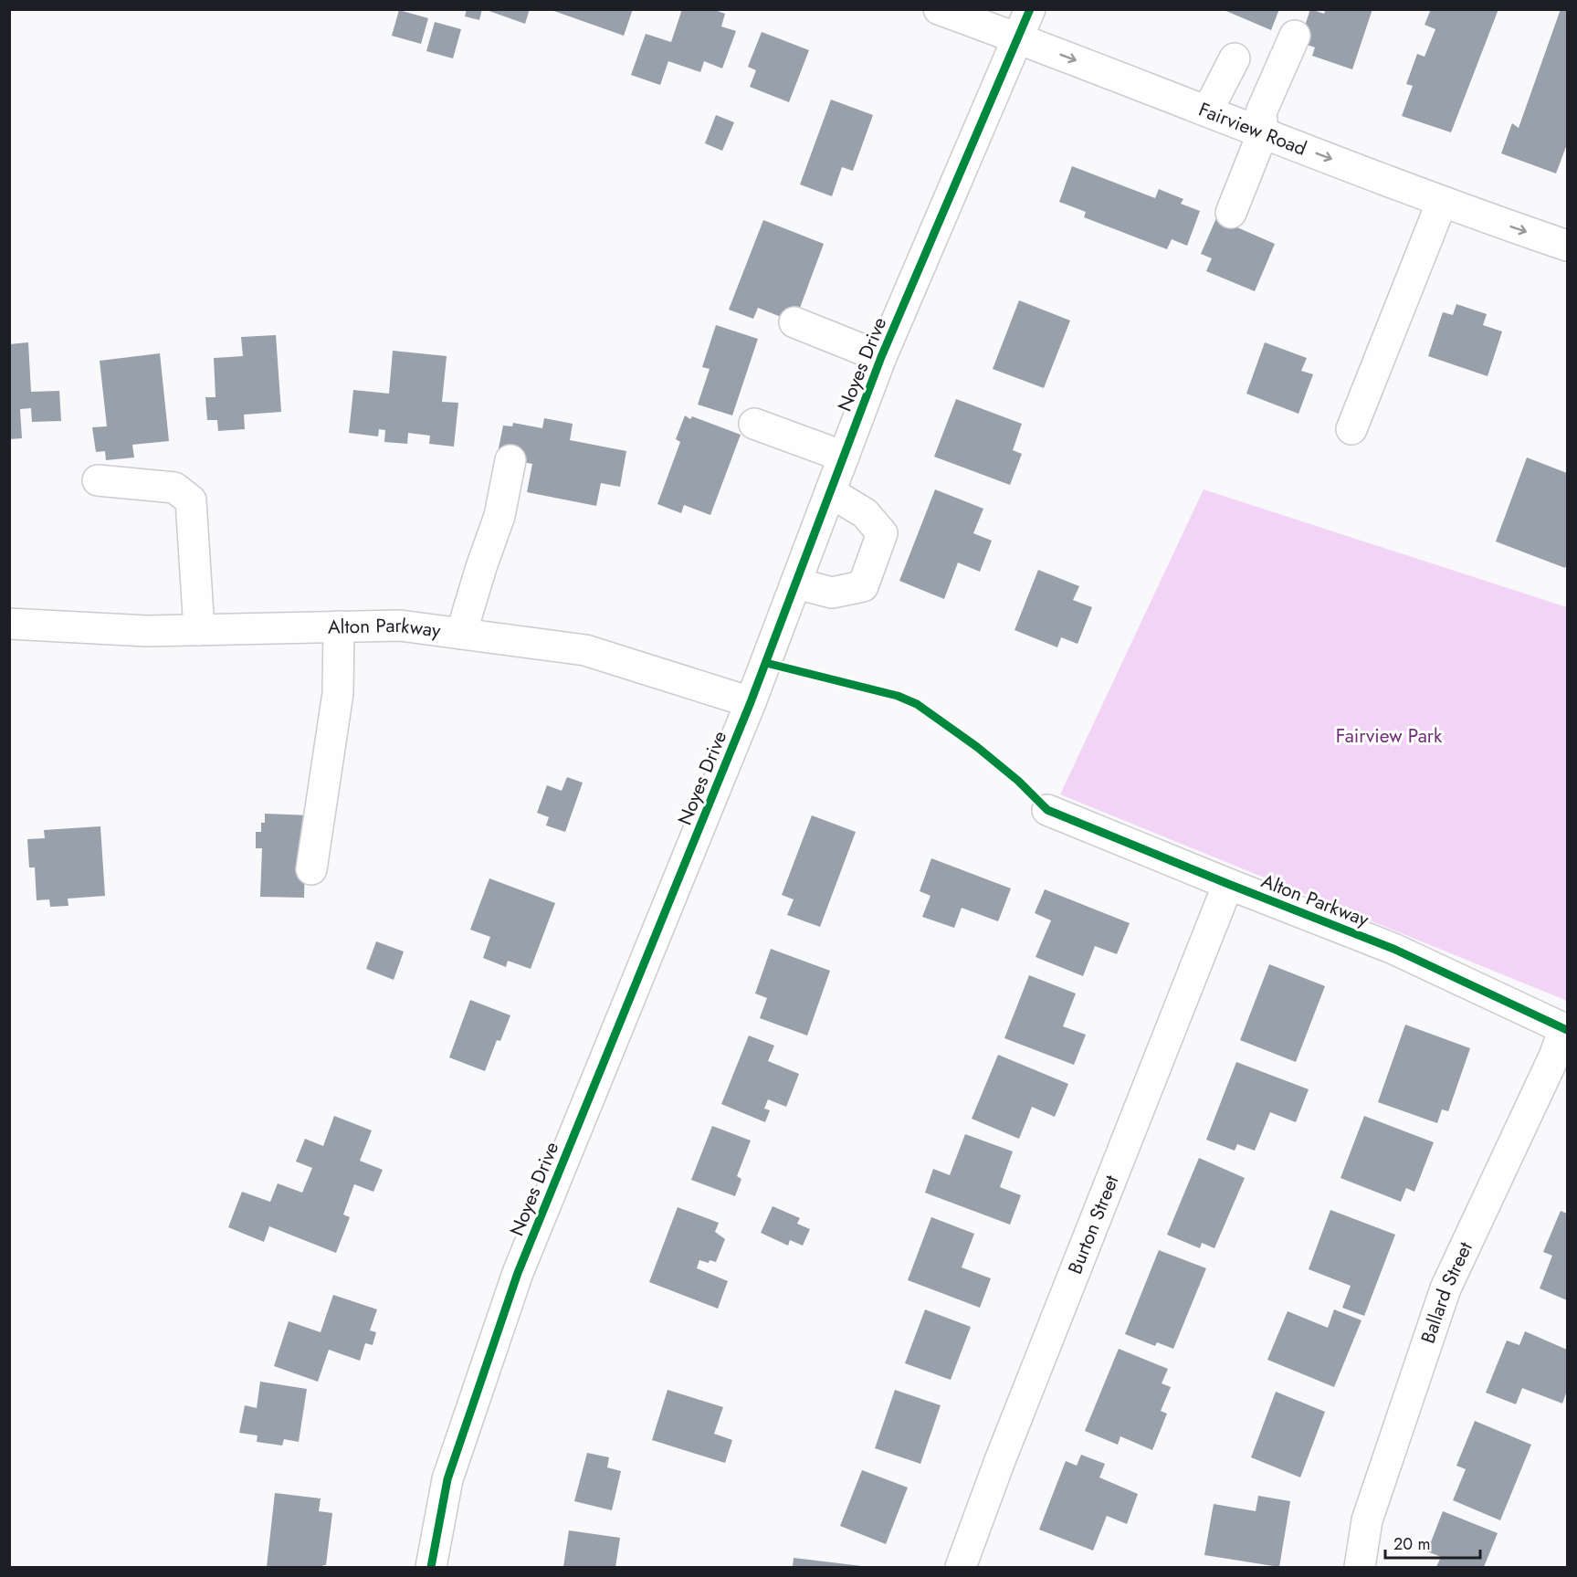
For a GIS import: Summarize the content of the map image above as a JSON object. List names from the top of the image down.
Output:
{
  "streets": {
    "street": [
      "Fairview Road",
      "Noyes Drive",
      "Alton Parkway",
      "Burton Street",
      "Ballard Street"
    ]
  },
  "crossings": [
    ["Fairview Road", "Noyes Drive"],
    ["Noyes Drive", "Alton Parkway"],
    ["Alton Parkway", "Burton Street"],
    ["Alton Parkway", "Ballard Street"]
  ],
  "one_way": ["Fairview Road"],
  "parks": ["Fairview Park"],
  "scale_bar": "20 m"
}
